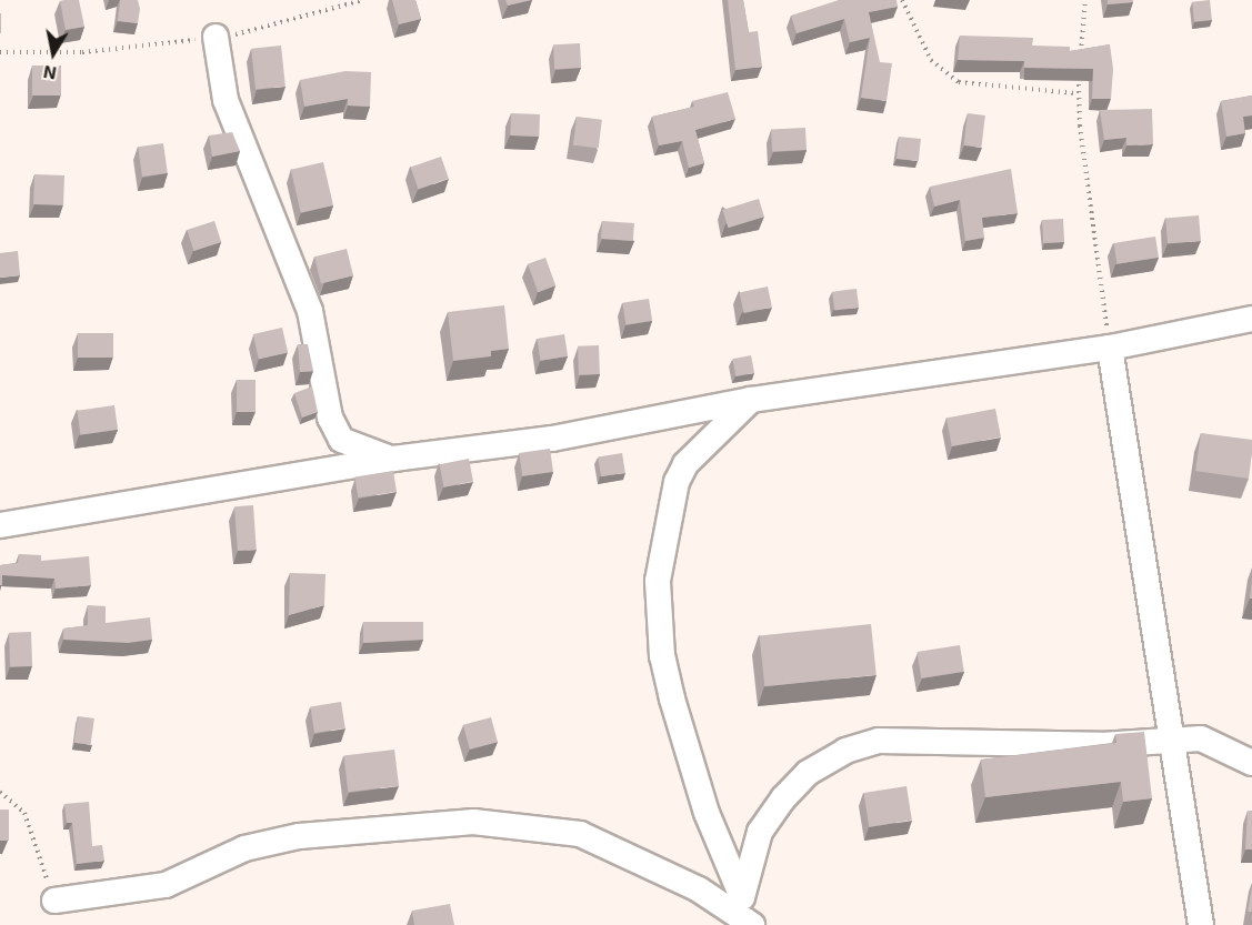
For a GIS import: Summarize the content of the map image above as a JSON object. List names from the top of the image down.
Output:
{
  "north": "bottom"
}
